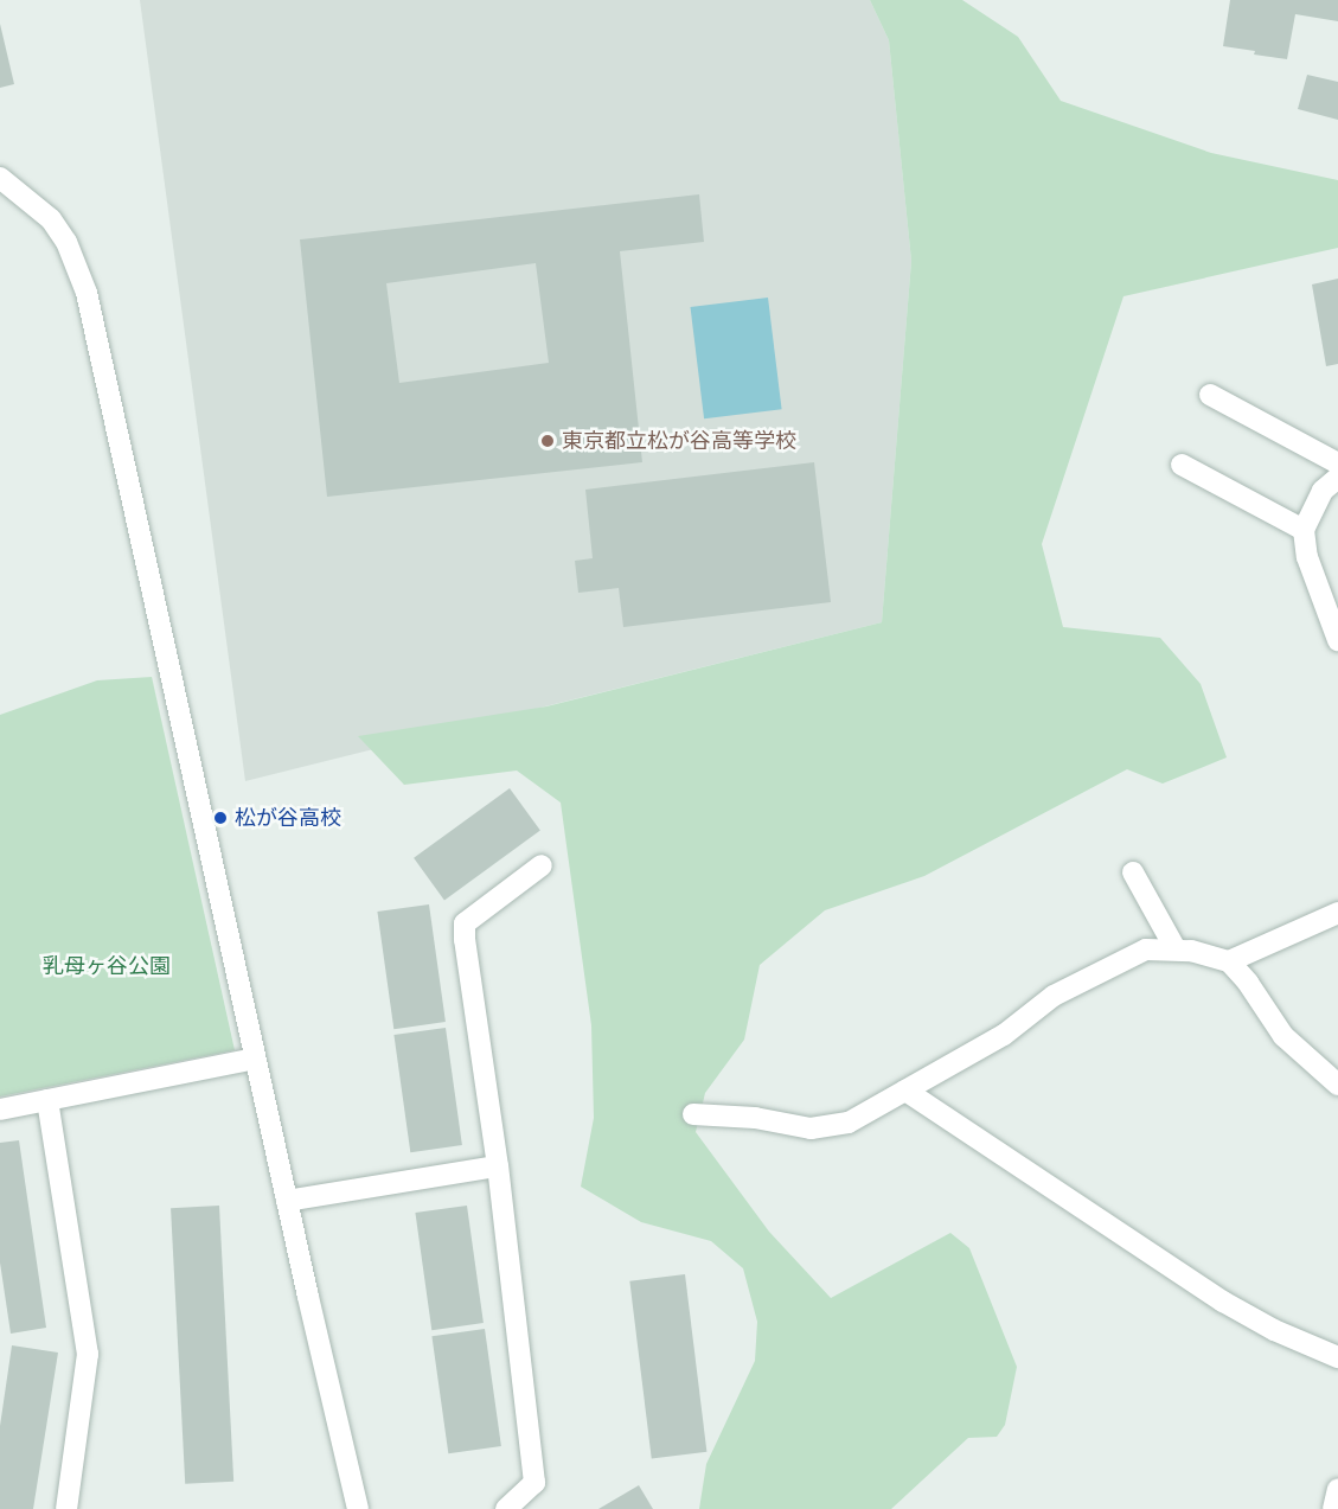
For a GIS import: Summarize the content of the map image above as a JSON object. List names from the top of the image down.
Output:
{
  "parks": ["乳母ヶ谷公園"],
  "places": ["東京都立松が谷高等学校", "松が谷高校"]
}
